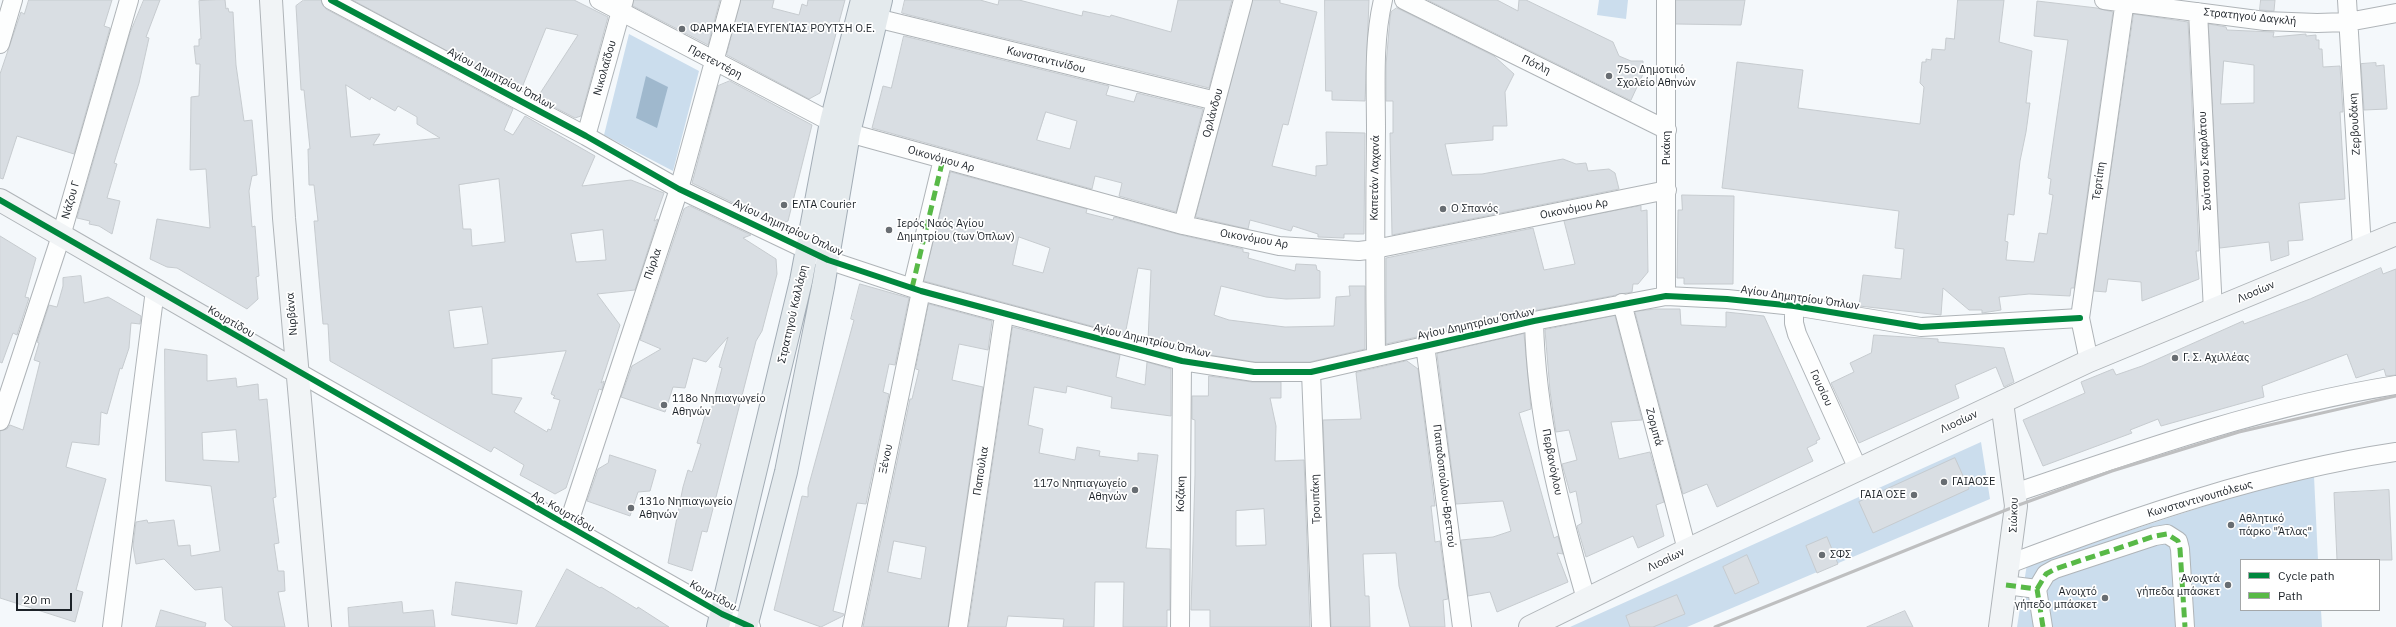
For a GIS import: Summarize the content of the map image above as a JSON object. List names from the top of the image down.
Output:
{
  "streets": {
    "main road": [
      "Λιοσίων",
      "Νιρβάνα",
      "Στρατηγού Καλλάρη",
      "Κουρτίδου",
      "Σιώκου"
    ],
    "street": [
      "Στρατηγού Δαγκλή",
      "Κωνσταντινίδου",
      "Πρετεντέρη",
      "Πότλη",
      "Νικολαΐδου",
      "Αγίου Δημητρίου Όπλων",
      "Ορλάνδου",
      "Ζερβουδάκη",
      "Ρικάκη",
      "Οικονόμου Αρ",
      "Σούτσου Σκαρλάτου",
      "Καπετάν Λαχανά",
      "Τερτίπη",
      "Νάζου Γ",
      "Πύρλα",
      "Γουσίου",
      "Ζορμπά",
      "Ξένου",
      "Περβανόγλου",
      "Παπούλια",
      "Παπαδοπούλου-Βρεττού",
      "Κοζάκη",
      "Τρουπάκη",
      "Κωνσταντινουπόλεως",
      "Αρ. Κουρτίδου"
    ]
  },
  "crossings": [
    ["Στρατηγού Δαγκλή", "Ζερβουδάκη"],
    ["Στρατηγού Δαγκλή", "Σούτσου Σκαρλάτου"],
    ["Στρατηγού Δαγκλή", "Τερτίπη"],
    ["Κωνσταντινίδου", "Ορλάνδου"],
    ["Κωνσταντινίδου", "Στρατηγού Καλλάρη"],
    ["Πρετεντέρη", "Νικολαΐδου"],
    ["Πρετεντέρη", "Οικονόμου Αρ"],
    ["Πρετεντέρη", "Πύρλα"],
    ["Πρετεντέρη", "Στρατηγού Καλλάρη"],
    ["Πότλη", "Ρικάκη"],
    ["Νικολαΐδου", "Αγίου Δημητρίου Όπλων"],
    ["Αγίου Δημητρίου Όπλων", "Ρικάκη"],
    ["Αγίου Δημητρίου Όπλων", "Καπετάν Λαχανά"],
    ["Αγίου Δημητρίου Όπλων", "Τερτίπη"],
    ["Αγίου Δημητρίου Όπλων", "Πύρλα"],
    ["Αγίου Δημητρίου Όπλων", "Στρατηγού Καλλάρη"],
    ["Αγίου Δημητρίου Όπλων", "Γουσίου"],
    ["Αγίου Δημητρίου Όπλων", "Ζορμπά"],
    ["Αγίου Δημητρίου Όπλων", "Ξένου"],
    ["Αγίου Δημητρίου Όπλων", "Περβανόγλου"],
    ["Αγίου Δημητρίου Όπλων", "Παπούλια"],
    ["Αγίου Δημητρίου Όπλων", "Παπαδοπούλου-Βρεττού"],
    ["Αγίου Δημητρίου Όπλων", "Κοζάκη"],
    ["Αγίου Δημητρίου Όπλων", "Τρουπάκη"],
    ["Ορλάνδου", "Οικονόμου Αρ"],
    ["Ζερβουδάκη", "Λιοσίων"],
    ["Ρικάκη", "Οικονόμου Αρ"],
    ["Οικονόμου Αρ", "Καπετάν Λαχανά"],
    ["Οικονόμου Αρ", "Στρατηγού Καλλάρη"],
    ["Οικονόμου Αρ", "Ξένου"],
    ["Σούτσου Σκαρλάτου", "Λιοσίων"],
    ["Τερτίπη", "Λιοσίων"],
    ["Νάζου Γ", "Κουρτίδου"],
    ["Πύρλα", "Αρ. Κουρτίδου"],
    ["Λιοσίων", "Γουσίου"],
    ["Λιοσίων", "Ζορμπά"],
    ["Λιοσίων", "Περβανόγλου"],
    ["Λιοσίων", "Σιώκου"],
    ["Νιρβάνα", "Κουρτίδου"],
    ["Στρατηγού Καλλάρη", "Κουρτίδου"],
    ["Κουρτίδου", "Αρ. Κουρτίδου"],
    ["Κωνσταντινουπόλεως", "Σιώκου"]
  ],
  "places": [
    "ΦΑΡΜΑΚΕΊΑ ΕΥΓΕΝΊΑΣ ΡΟΎΤΣΗ Ο.Ε.",
    "75ο Δημοτικό Σχολείο Αθηνών",
    "ΕΛΤΑ Courier",
    "Ο Σπανός",
    "Ιερός Ναός Αγίου Δημητρίου (των Όπλων)",
    "Γ. Σ. Αχιλλέας",
    "118ο Νηπιαγωγείο Αθηνών",
    "ΓΑΙΑΟΣΕ",
    "117ο Νηπιαγωγείο Αθηνών",
    "ΓΑΙΑ ΟΣΕ",
    "131ο Νηπιαγωγείο Αθηνών",
    "Αθλητικό πάρκο \"Άτλας\"",
    "ΣΦΣ",
    "Ανοιχτά γήπεδα μπάσκετ",
    "Ανοιχτό γήπεδο μπάσκετ"
  ],
  "legend": ["Cycle path", "Path"],
  "scale_bar": "20 m"
}
